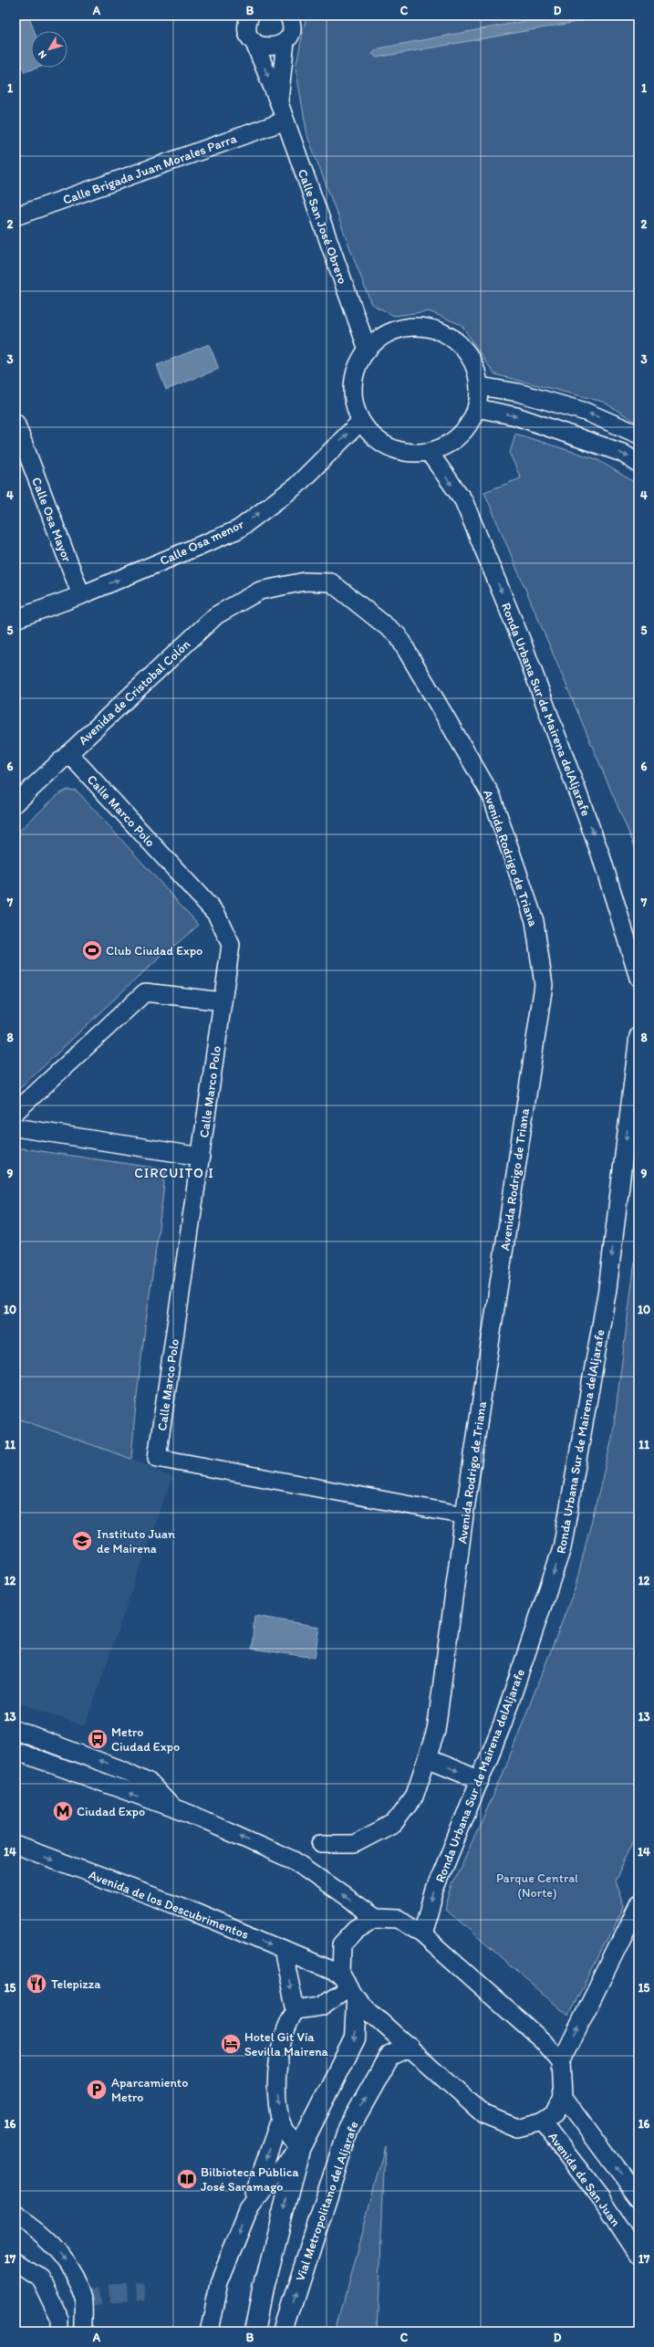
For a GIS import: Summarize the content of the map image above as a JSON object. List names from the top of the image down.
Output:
{
  "streets": {
    "main road": ["Vial Metropolitano del Aljarafe"],
    "street": [
      "Calle Brigada Juan Morales Parra",
      "Calle San José Obrero",
      "Calle Osa Mayor",
      "Calle Osa menor",
      "Avenida de Cristobal Colón",
      "Ronda Urbana Sur de Mairena delAljarafe",
      "Calle Marco Polo",
      "Avenida Rodrigo de Triana",
      "Avenida de los Descubrimentos",
      "Avenida de San Juan"
    ]
  },
  "crossings": [
    ["Calle Brigada Juan Morales Parra", "Calle San José Obrero"],
    ["Calle San José Obrero", "Calle Osa menor"],
    ["Calle San José Obrero", "Ronda Urbana Sur de Mairena delAljarafe"],
    ["Calle Osa Mayor", "Calle Osa menor"],
    ["Calle Osa menor", "Ronda Urbana Sur de Mairena delAljarafe"],
    ["Avenida de Cristobal Colón", "Calle Marco Polo"],
    ["Avenida de Cristobal Colón", "Avenida Rodrigo de Triana"],
    ["Calle Marco Polo", "Avenida Rodrigo de Triana"],
    ["Avenida de los Descubrimentos", "Avenida de San Juan"],
    ["Avenida de los Descubrimentos", "Vial Metropolitano del Aljarafe"]
  ],
  "one_way": ["Calle Osa menor", "Ronda Urbana Sur de Mairena delAljarafe"],
  "districts": ["CIRCUITO I"],
  "parks": ["Parque Central (Norte)"],
  "places": {
    "sports": ["Club Ciudad Expo"],
    "school or university": ["Instituto Juan de Mairena"],
    "bus stop": ["Metro Ciudad Expo"],
    "metro station": ["Ciudad Expo"],
    "restaurant": ["Telepizza"],
    "hotel": ["Hotel Git Vía Sevilla Mairena"],
    "parking": ["Aparcamiento Metro"],
    "library": ["Bilbioteca Pública José Saramago"]
  },
  "north": "bottom left",
  "grid": {
    "columns": [
      "A",
      "B",
      "C",
      "D"
    ],
    "rows": [
      "1",
      "2",
      "3",
      "4",
      "5",
      "6",
      "7",
      "8",
      "9",
      "10",
      "11",
      "12",
      "13",
      "14",
      "15",
      "16",
      "17"
    ]
  }
}
